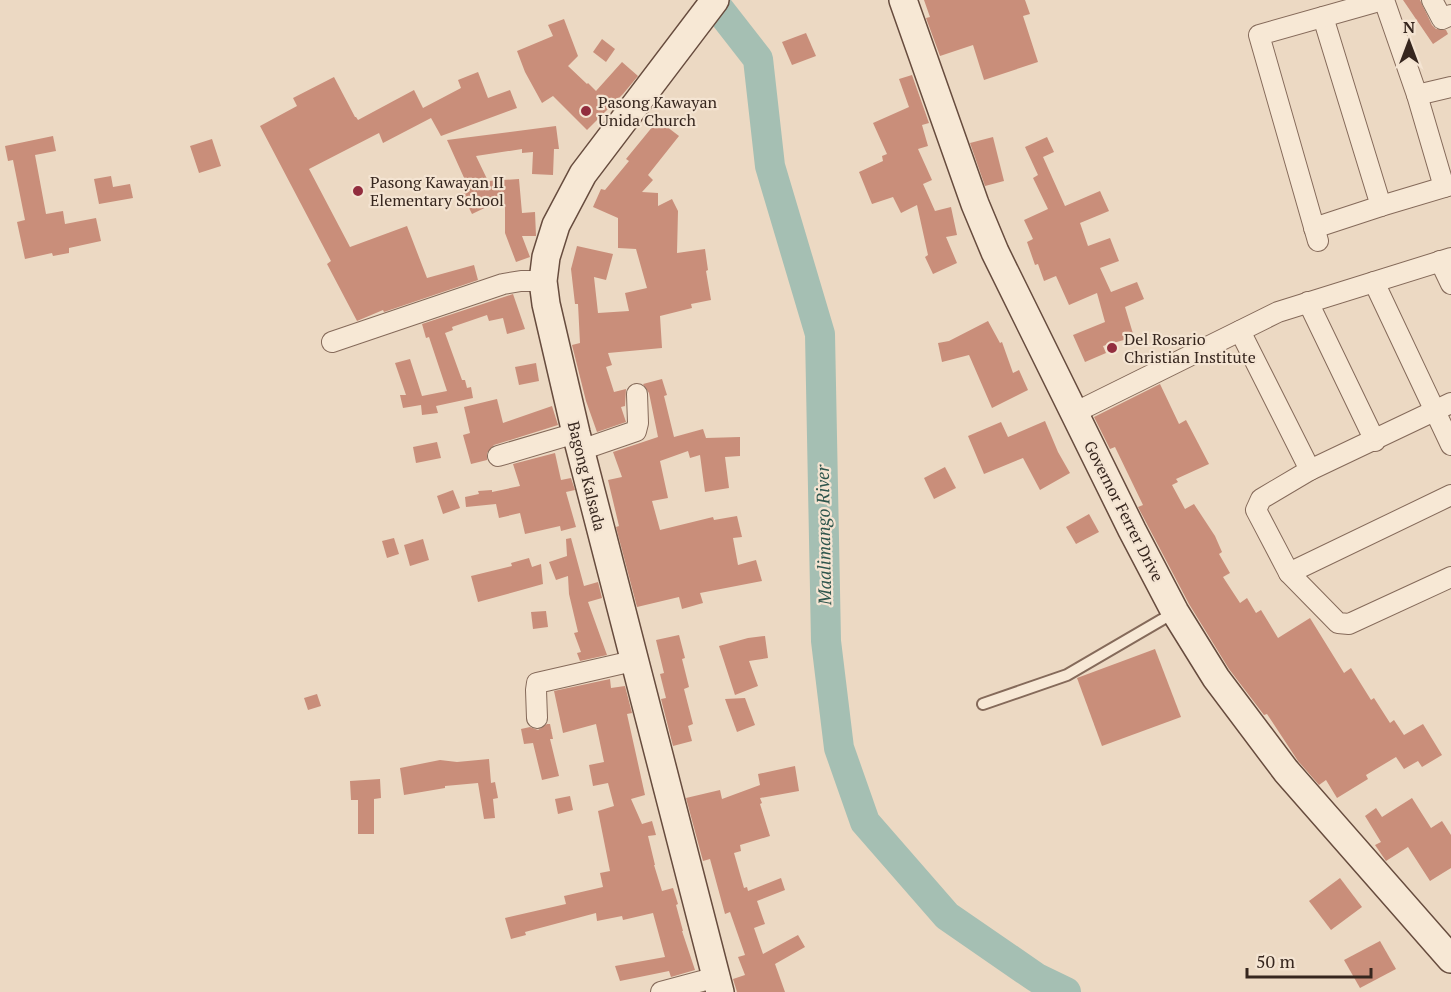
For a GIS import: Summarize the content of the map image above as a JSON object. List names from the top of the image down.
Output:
{
  "streets": {
    "main road": ["Bagong Kalsada", "Governor Ferrer Drive"]
  },
  "water": ["Maalimango River"],
  "places": ["Pasong Kawayan Unida Church", "Pasong Kawayan II Elementary School", "Del Rosario Christian Institute"],
  "scale_bar": "50 m",
  "north": "top"
}
